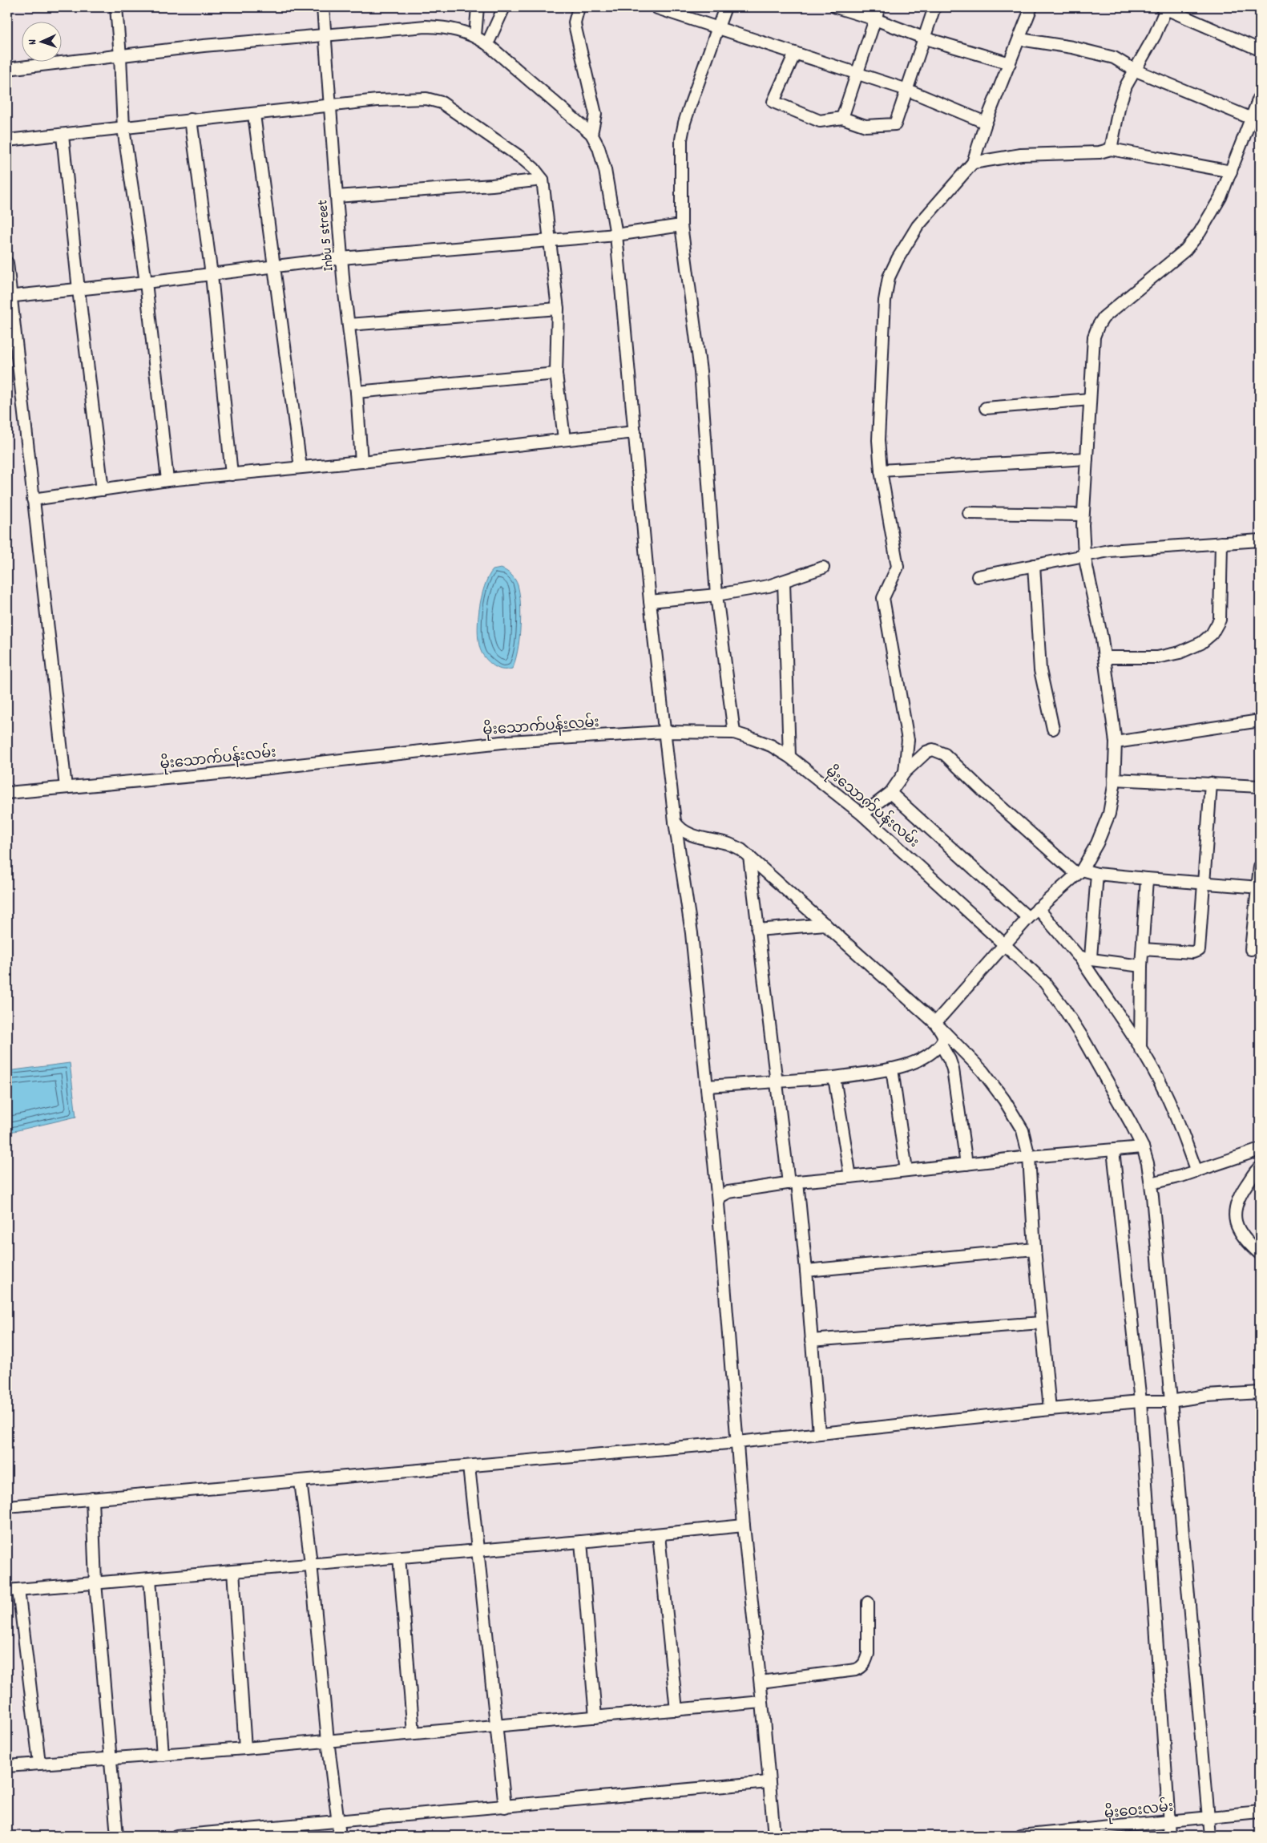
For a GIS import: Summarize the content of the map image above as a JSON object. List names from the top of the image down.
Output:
{
  "streets": {
    "street": ["Inbu 5 street", "မိုးသောက်ပန်းလမ်း", "မိုးဝေးလမ်း"]
  },
  "crossings": [
    ["မိုးသောက်ပန်းလမ်း", "မိုးဝေးလမ်း"]
  ],
  "north": "left"
}
